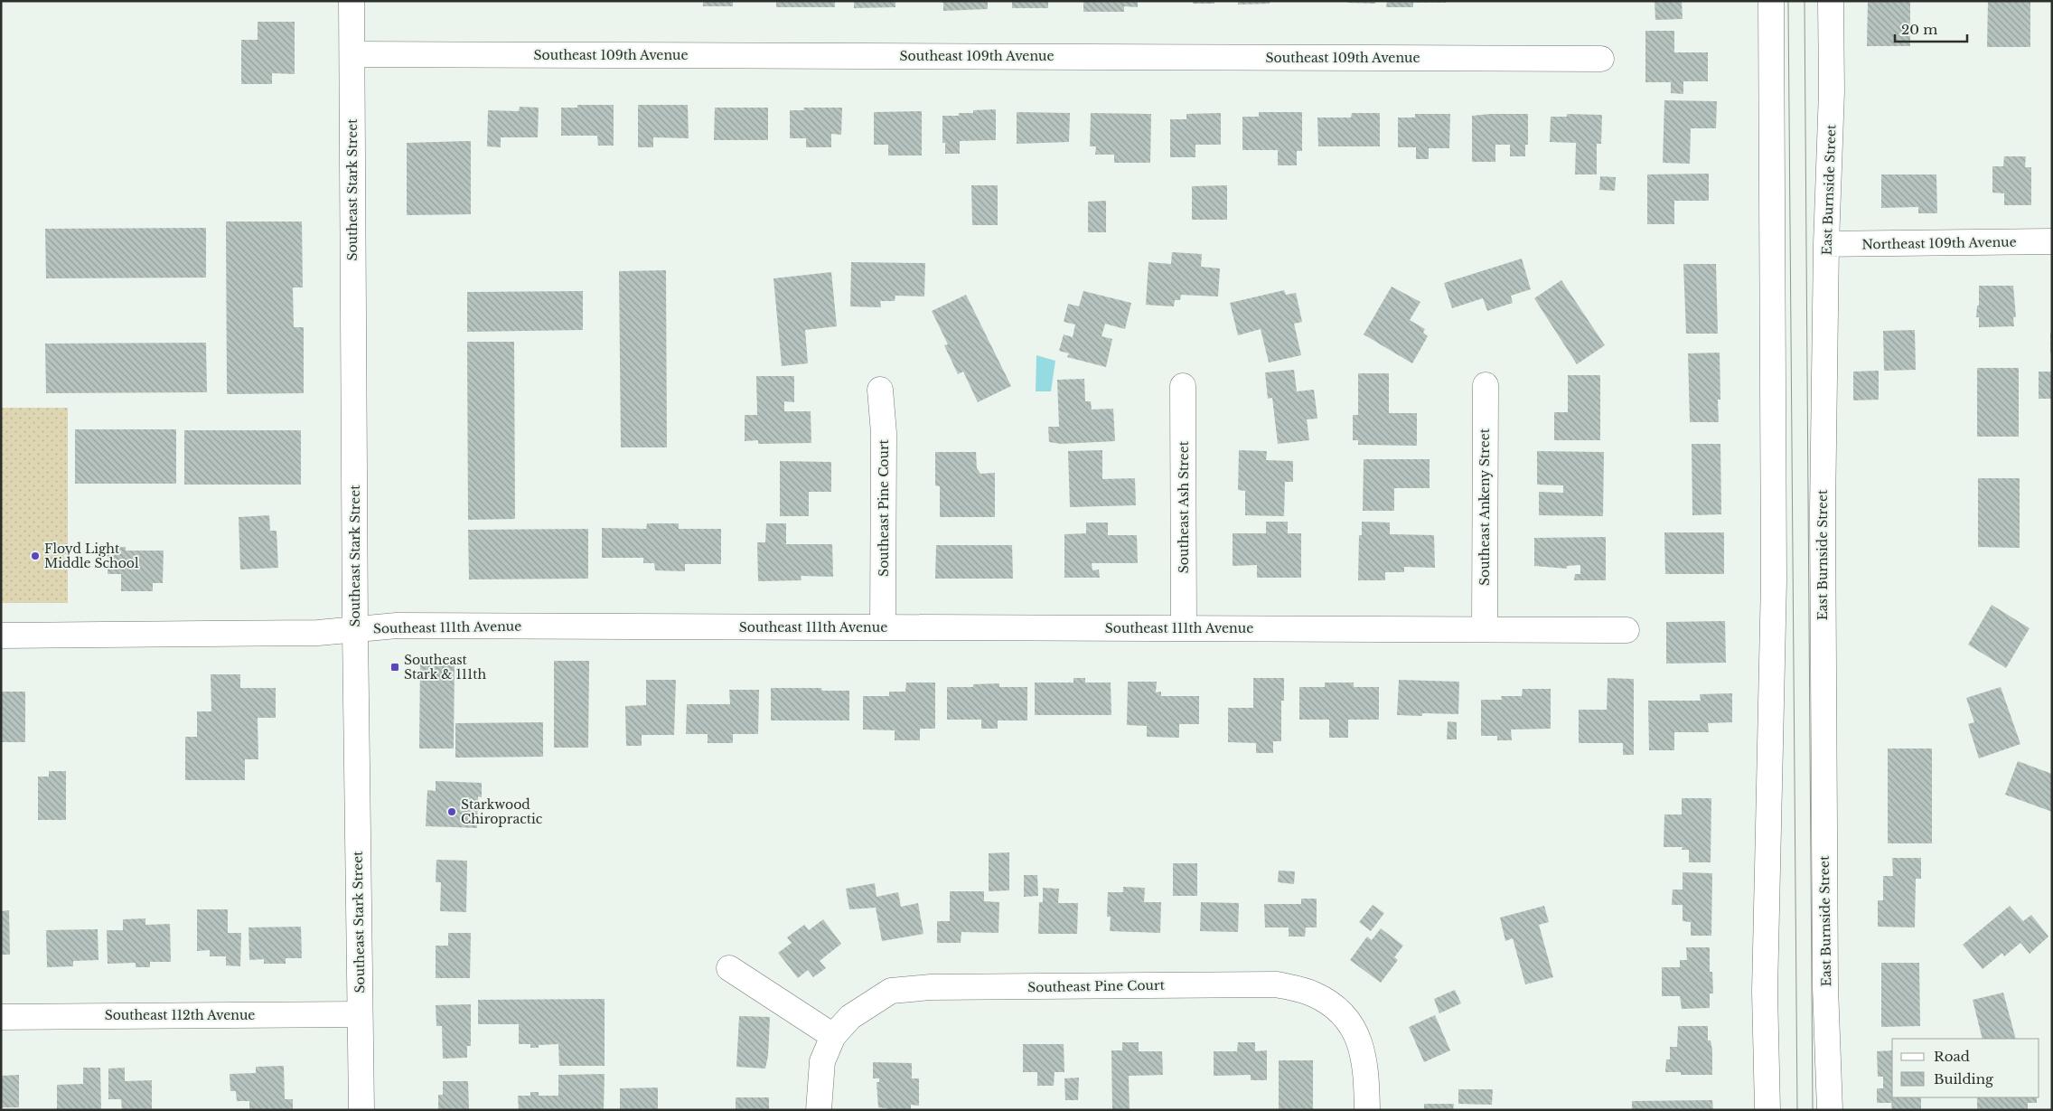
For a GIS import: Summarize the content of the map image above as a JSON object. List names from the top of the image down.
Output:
{
  "streets": {
    "street": [
      "Southeast 109th Avenue",
      "Southeast Stark Street",
      "East Burnside Street",
      "Northeast 109th Avenue",
      "Southeast Ash Street",
      "Southeast Ankeny Street",
      "Southeast Pine Court",
      "Southeast 111th Avenue",
      "Southeast 112th Avenue"
    ]
  },
  "crossings": [
    ["Southeast 109th Avenue", "Southeast Stark Street"],
    ["Southeast Stark Street", "Southeast 111th Avenue"],
    ["Southeast Stark Street", "Southeast 112th Avenue"],
    ["East Burnside Street", "Northeast 109th Avenue"],
    ["Southeast Ash Street", "Southeast 111th Avenue"],
    ["Southeast Ankeny Street", "Southeast 111th Avenue"],
    ["Southeast Pine Court", "Southeast 111th Avenue"]
  ],
  "places": {
    "other": ["Floyd Light Middle School", "Starkwood Chiropractic"],
    "transit": ["Southeast Stark & 111th"]
  },
  "legend": ["Road", "Building"],
  "scale_bar": "20 m"
}
